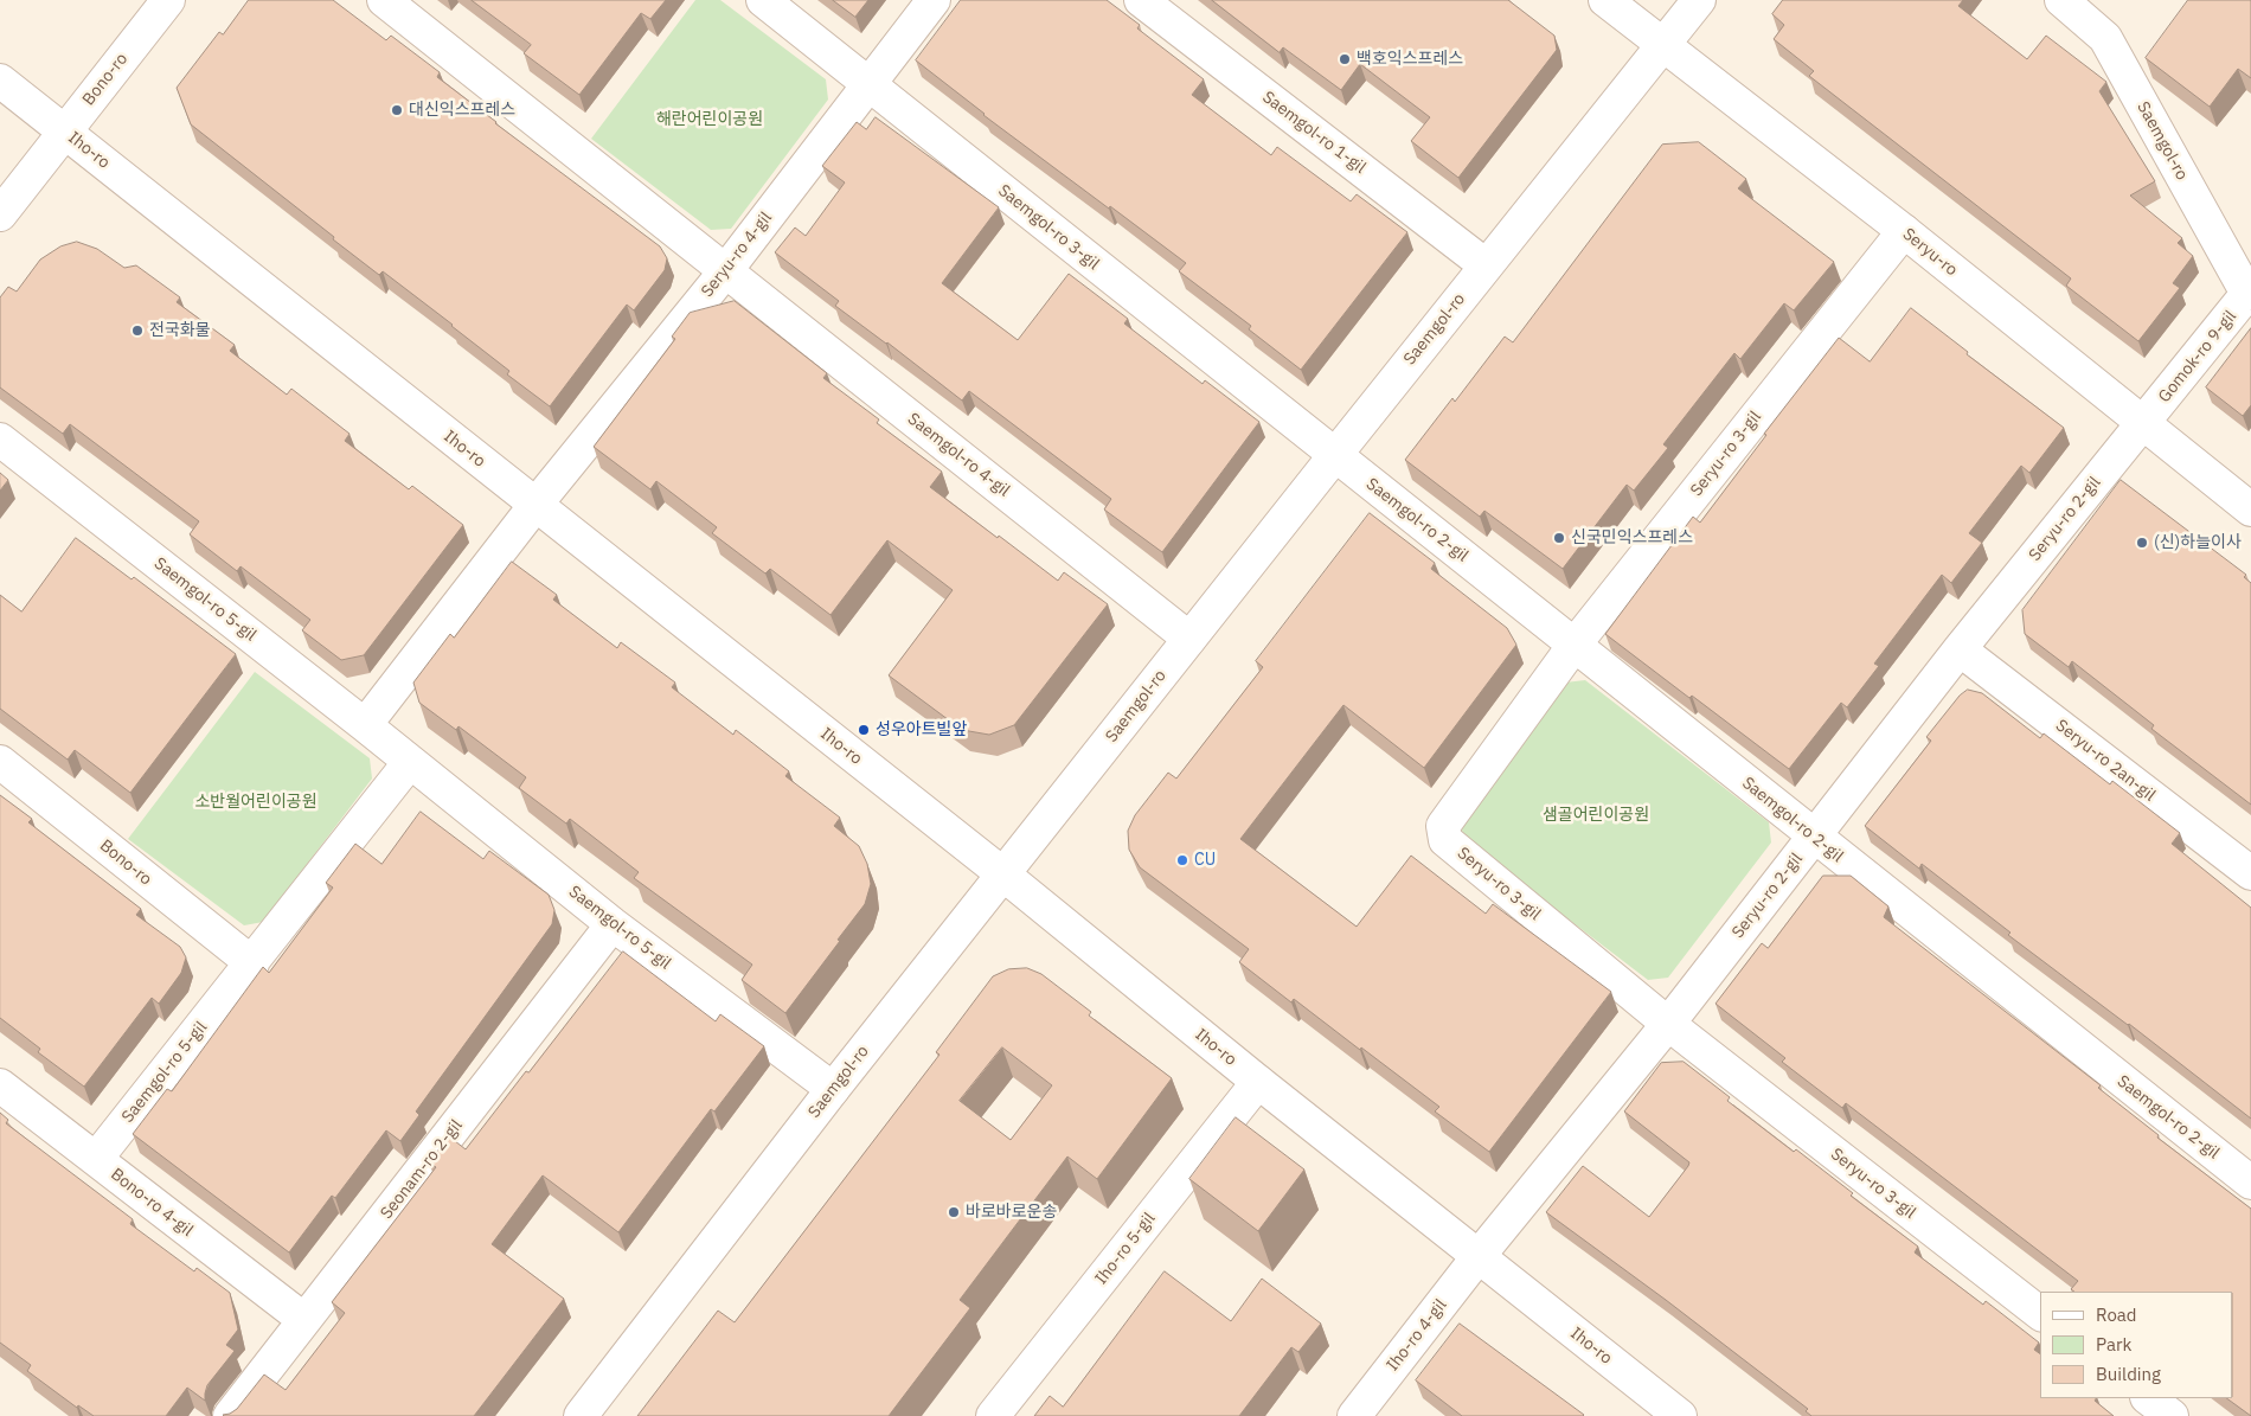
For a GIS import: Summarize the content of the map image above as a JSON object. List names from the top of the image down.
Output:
{
  "streets": {
    "street": [
      "Bono-ro",
      "Saemgol-ro 1-gil",
      "Saemgol-ro",
      "Iho-ro",
      "Saemgol-ro 3-gil",
      "Seryu-ro",
      "Seryu-ro 4-gil",
      "Gomok-ro 9-gil",
      "Seryu-ro 3-gil",
      "Saemgol-ro 4-gil",
      "Seryu-ro 2-gil",
      "Saemgol-ro 2-gil",
      "Saemgol-ro 5-gil",
      "Seryu-ro 2an-gil",
      "Seonam-ro 2-gil",
      "Bono-ro 4-gil",
      "Iho-ro 5-gil",
      "Iho-ro 4-gil"
    ]
  },
  "crossings": [
    ["Bono-ro", "Iho-ro"],
    ["Bono-ro", "Saemgol-ro 5-gil"],
    ["Saemgol-ro 1-gil", "Saemgol-ro"],
    ["Saemgol-ro", "Iho-ro"],
    ["Saemgol-ro", "Saemgol-ro 3-gil"],
    ["Saemgol-ro", "Seryu-ro"],
    ["Saemgol-ro", "Gomok-ro 9-gil"],
    ["Saemgol-ro", "Saemgol-ro 4-gil"],
    ["Saemgol-ro", "Saemgol-ro 2-gil"],
    ["Saemgol-ro", "Saemgol-ro 5-gil"],
    ["Iho-ro", "Seryu-ro 4-gil"],
    ["Iho-ro", "Seryu-ro 2-gil"],
    ["Iho-ro", "Iho-ro 5-gil"],
    ["Iho-ro", "Iho-ro 4-gil"],
    ["Saemgol-ro 3-gil", "Seryu-ro 4-gil"],
    ["Saemgol-ro 3-gil", "Saemgol-ro 2-gil"],
    ["Seryu-ro", "Gomok-ro 9-gil"],
    ["Seryu-ro", "Seryu-ro 3-gil"],
    ["Seryu-ro", "Seryu-ro 2-gil"],
    ["Seryu-ro 4-gil", "Saemgol-ro 4-gil"],
    ["Seryu-ro 4-gil", "Saemgol-ro 5-gil"],
    ["Gomok-ro 9-gil", "Seryu-ro 2-gil"],
    ["Seryu-ro 3-gil", "Seryu-ro 2-gil"],
    ["Seryu-ro 3-gil", "Saemgol-ro 2-gil"],
    ["Seryu-ro 2-gil", "Saemgol-ro 2-gil"],
    ["Seryu-ro 2-gil", "Seryu-ro 2an-gil"],
    ["Seryu-ro 2-gil", "Iho-ro 4-gil"],
    ["Saemgol-ro 5-gil", "Seonam-ro 2-gil"],
    ["Saemgol-ro 5-gil", "Bono-ro 4-gil"],
    ["Seonam-ro 2-gil", "Bono-ro 4-gil"]
  ],
  "parks": ["해란어린이공원", "소반월어린이공원", "샘골어린이공원"],
  "places": [
    "백호익스프레스",
    "대신익스프레스",
    "전국화물",
    "신국민익스프레스",
    "(신)하늘이사",
    "성우아트빌앞",
    "CU",
    "바로바로운송"
  ],
  "legend": ["Road", "Park", "Building"]
}
